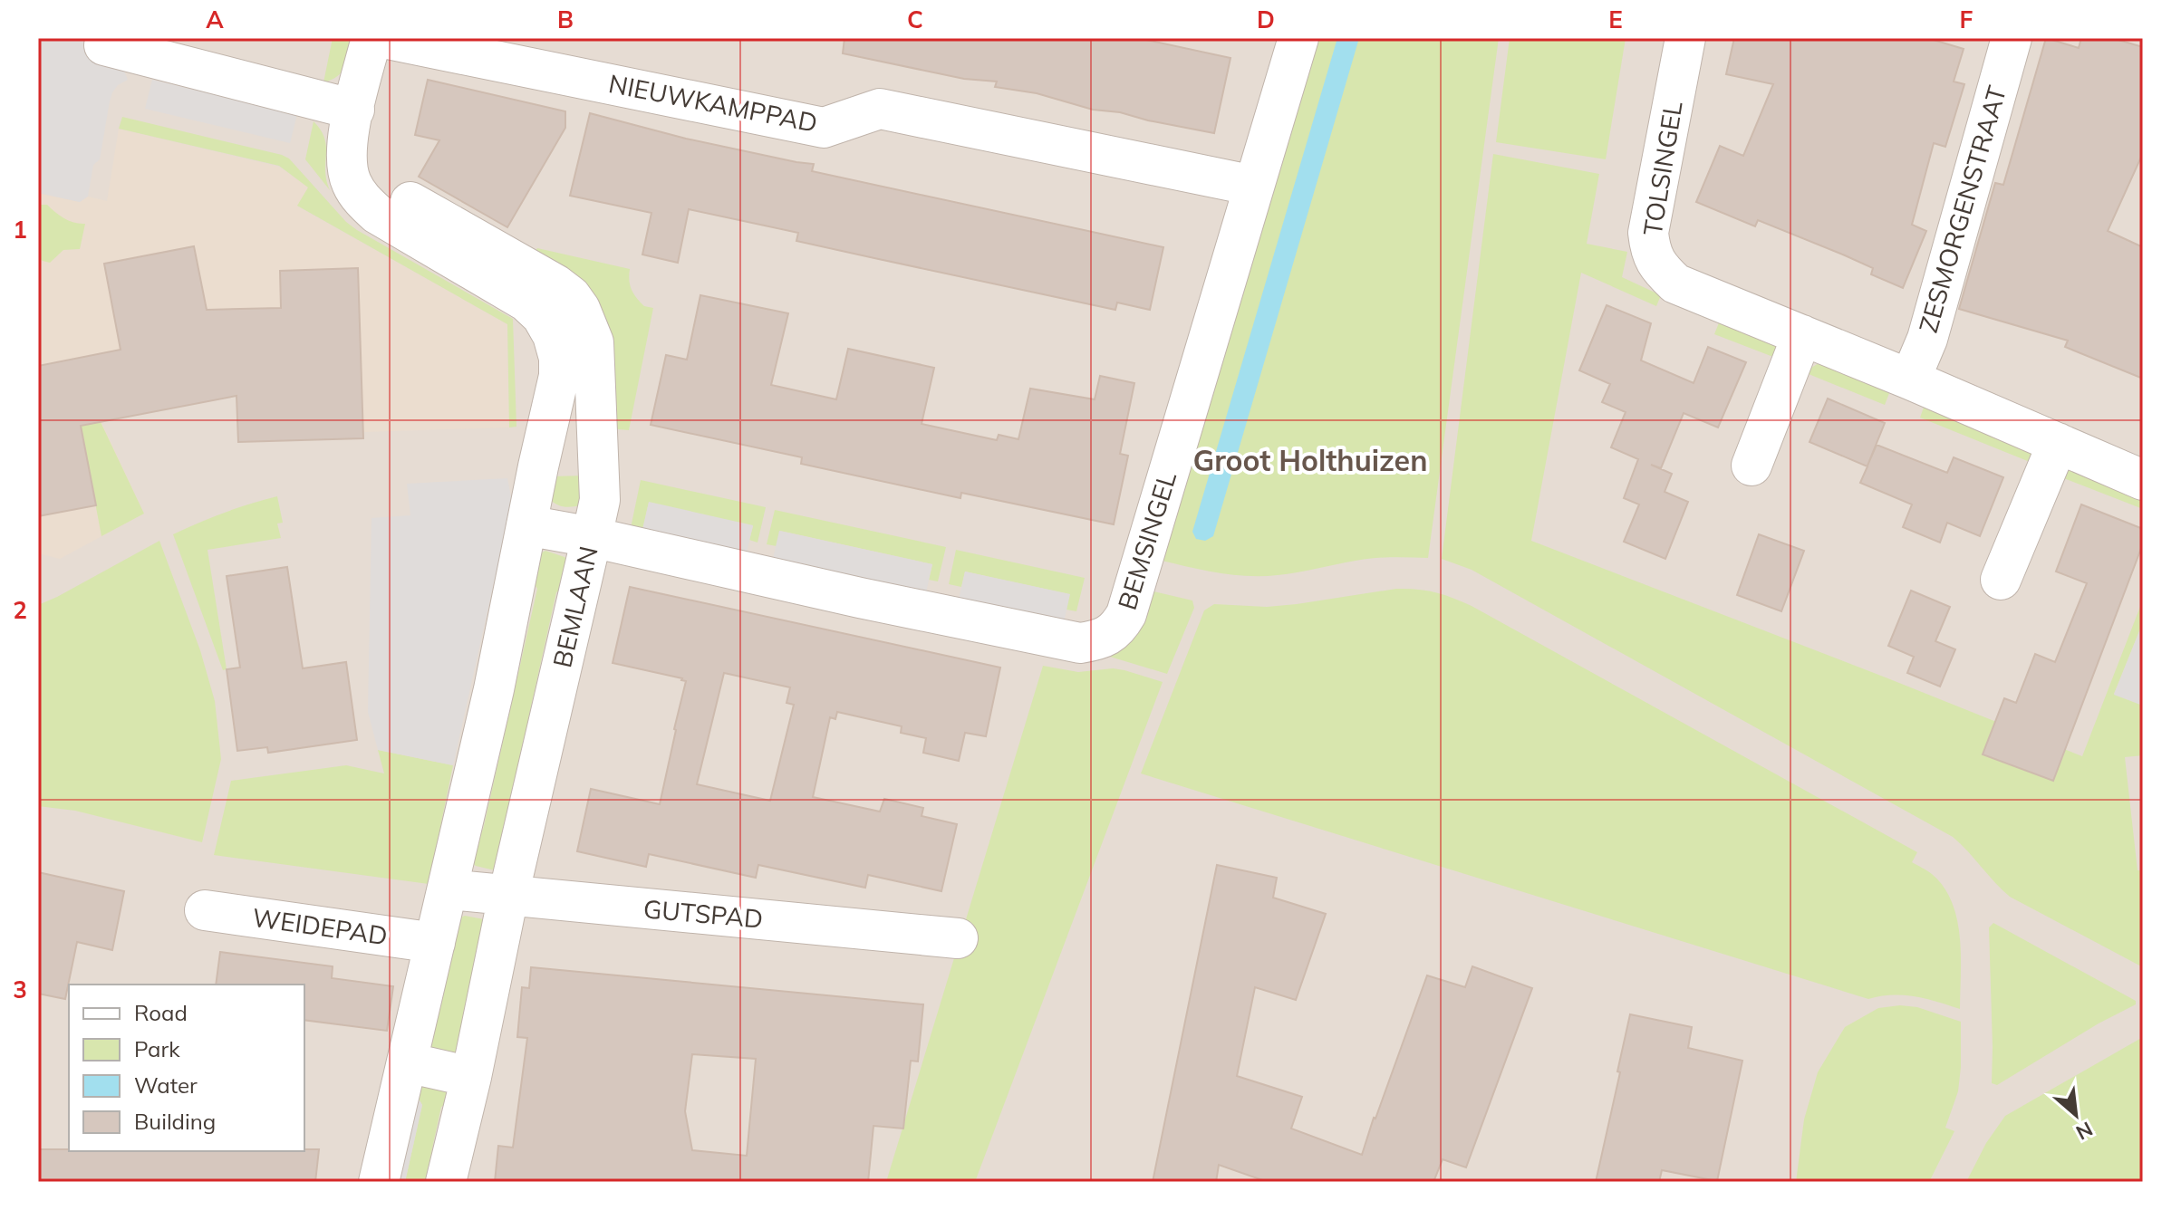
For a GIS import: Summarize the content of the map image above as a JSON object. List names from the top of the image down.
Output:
{
  "streets": {
    "street": [
      "NIEUWKAMPPAD",
      "TOLSINGEL",
      "ZESMORGENSTRAAT",
      "BEMSINGEL",
      "BEMLAAN",
      "GUTSPAD",
      "WEIDEPAD"
    ]
  },
  "crossings": [
    ["NIEUWKAMPPAD", "BEMSINGEL"],
    ["TOLSINGEL", "ZESMORGENSTRAAT"],
    ["BEMSINGEL", "BEMLAAN"],
    ["BEMLAAN", "GUTSPAD"]
  ],
  "districts": ["Groot Holthuizen"],
  "legend": [
    "Road",
    "Park",
    "Water",
    "Building"
  ],
  "north": "bottom right",
  "grid": {
    "columns": [
      "A",
      "B",
      "C",
      "D",
      "E",
      "F"
    ],
    "rows": ["1", "2", "3"]
  }
}
